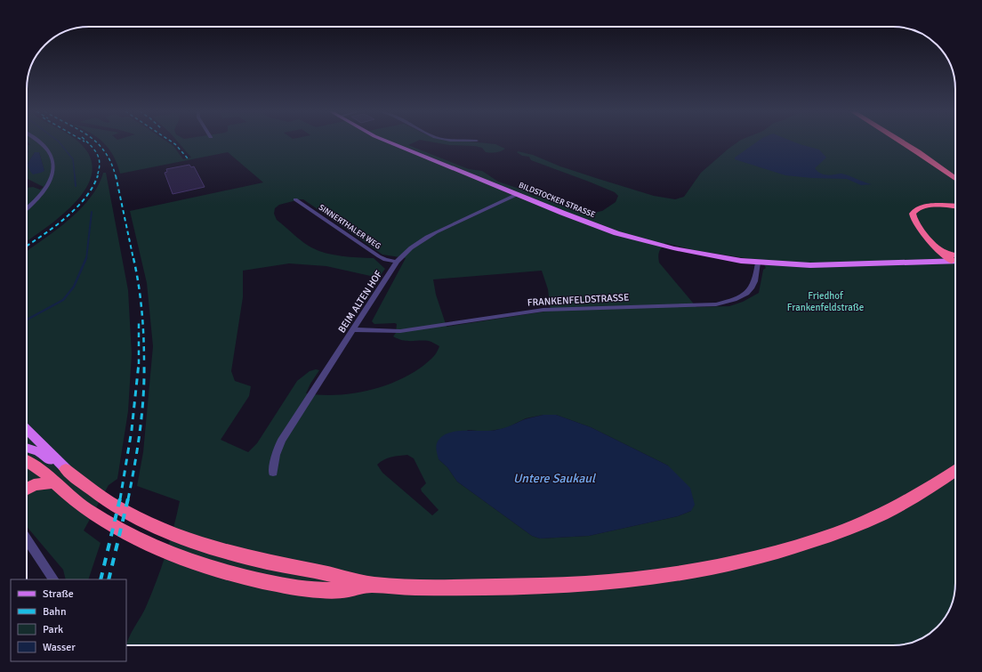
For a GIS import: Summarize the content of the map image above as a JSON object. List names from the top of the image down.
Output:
{
  "streets": {
    "main road": ["BILDSTOCKER STRASSE"],
    "street": ["SINNERTHALER WEG", "FRANKENFELDSTRASSE", "BEIM ALTEN HOF"]
  },
  "crossings": [
    ["BILDSTOCKER STRASSE", "FRANKENFELDSTRASSE"],
    ["BILDSTOCKER STRASSE", "BEIM ALTEN HOF"],
    ["SINNERTHALER WEG", "BEIM ALTEN HOF"],
    ["FRANKENFELDSTRASSE", "BEIM ALTEN HOF"]
  ],
  "water": ["Untere Saukaul"],
  "parks": ["Friedhof Frankenfeldstraße"],
  "legend": [
    "Straße",
    "Bahn",
    "Park",
    "Wasser"
  ]
}
